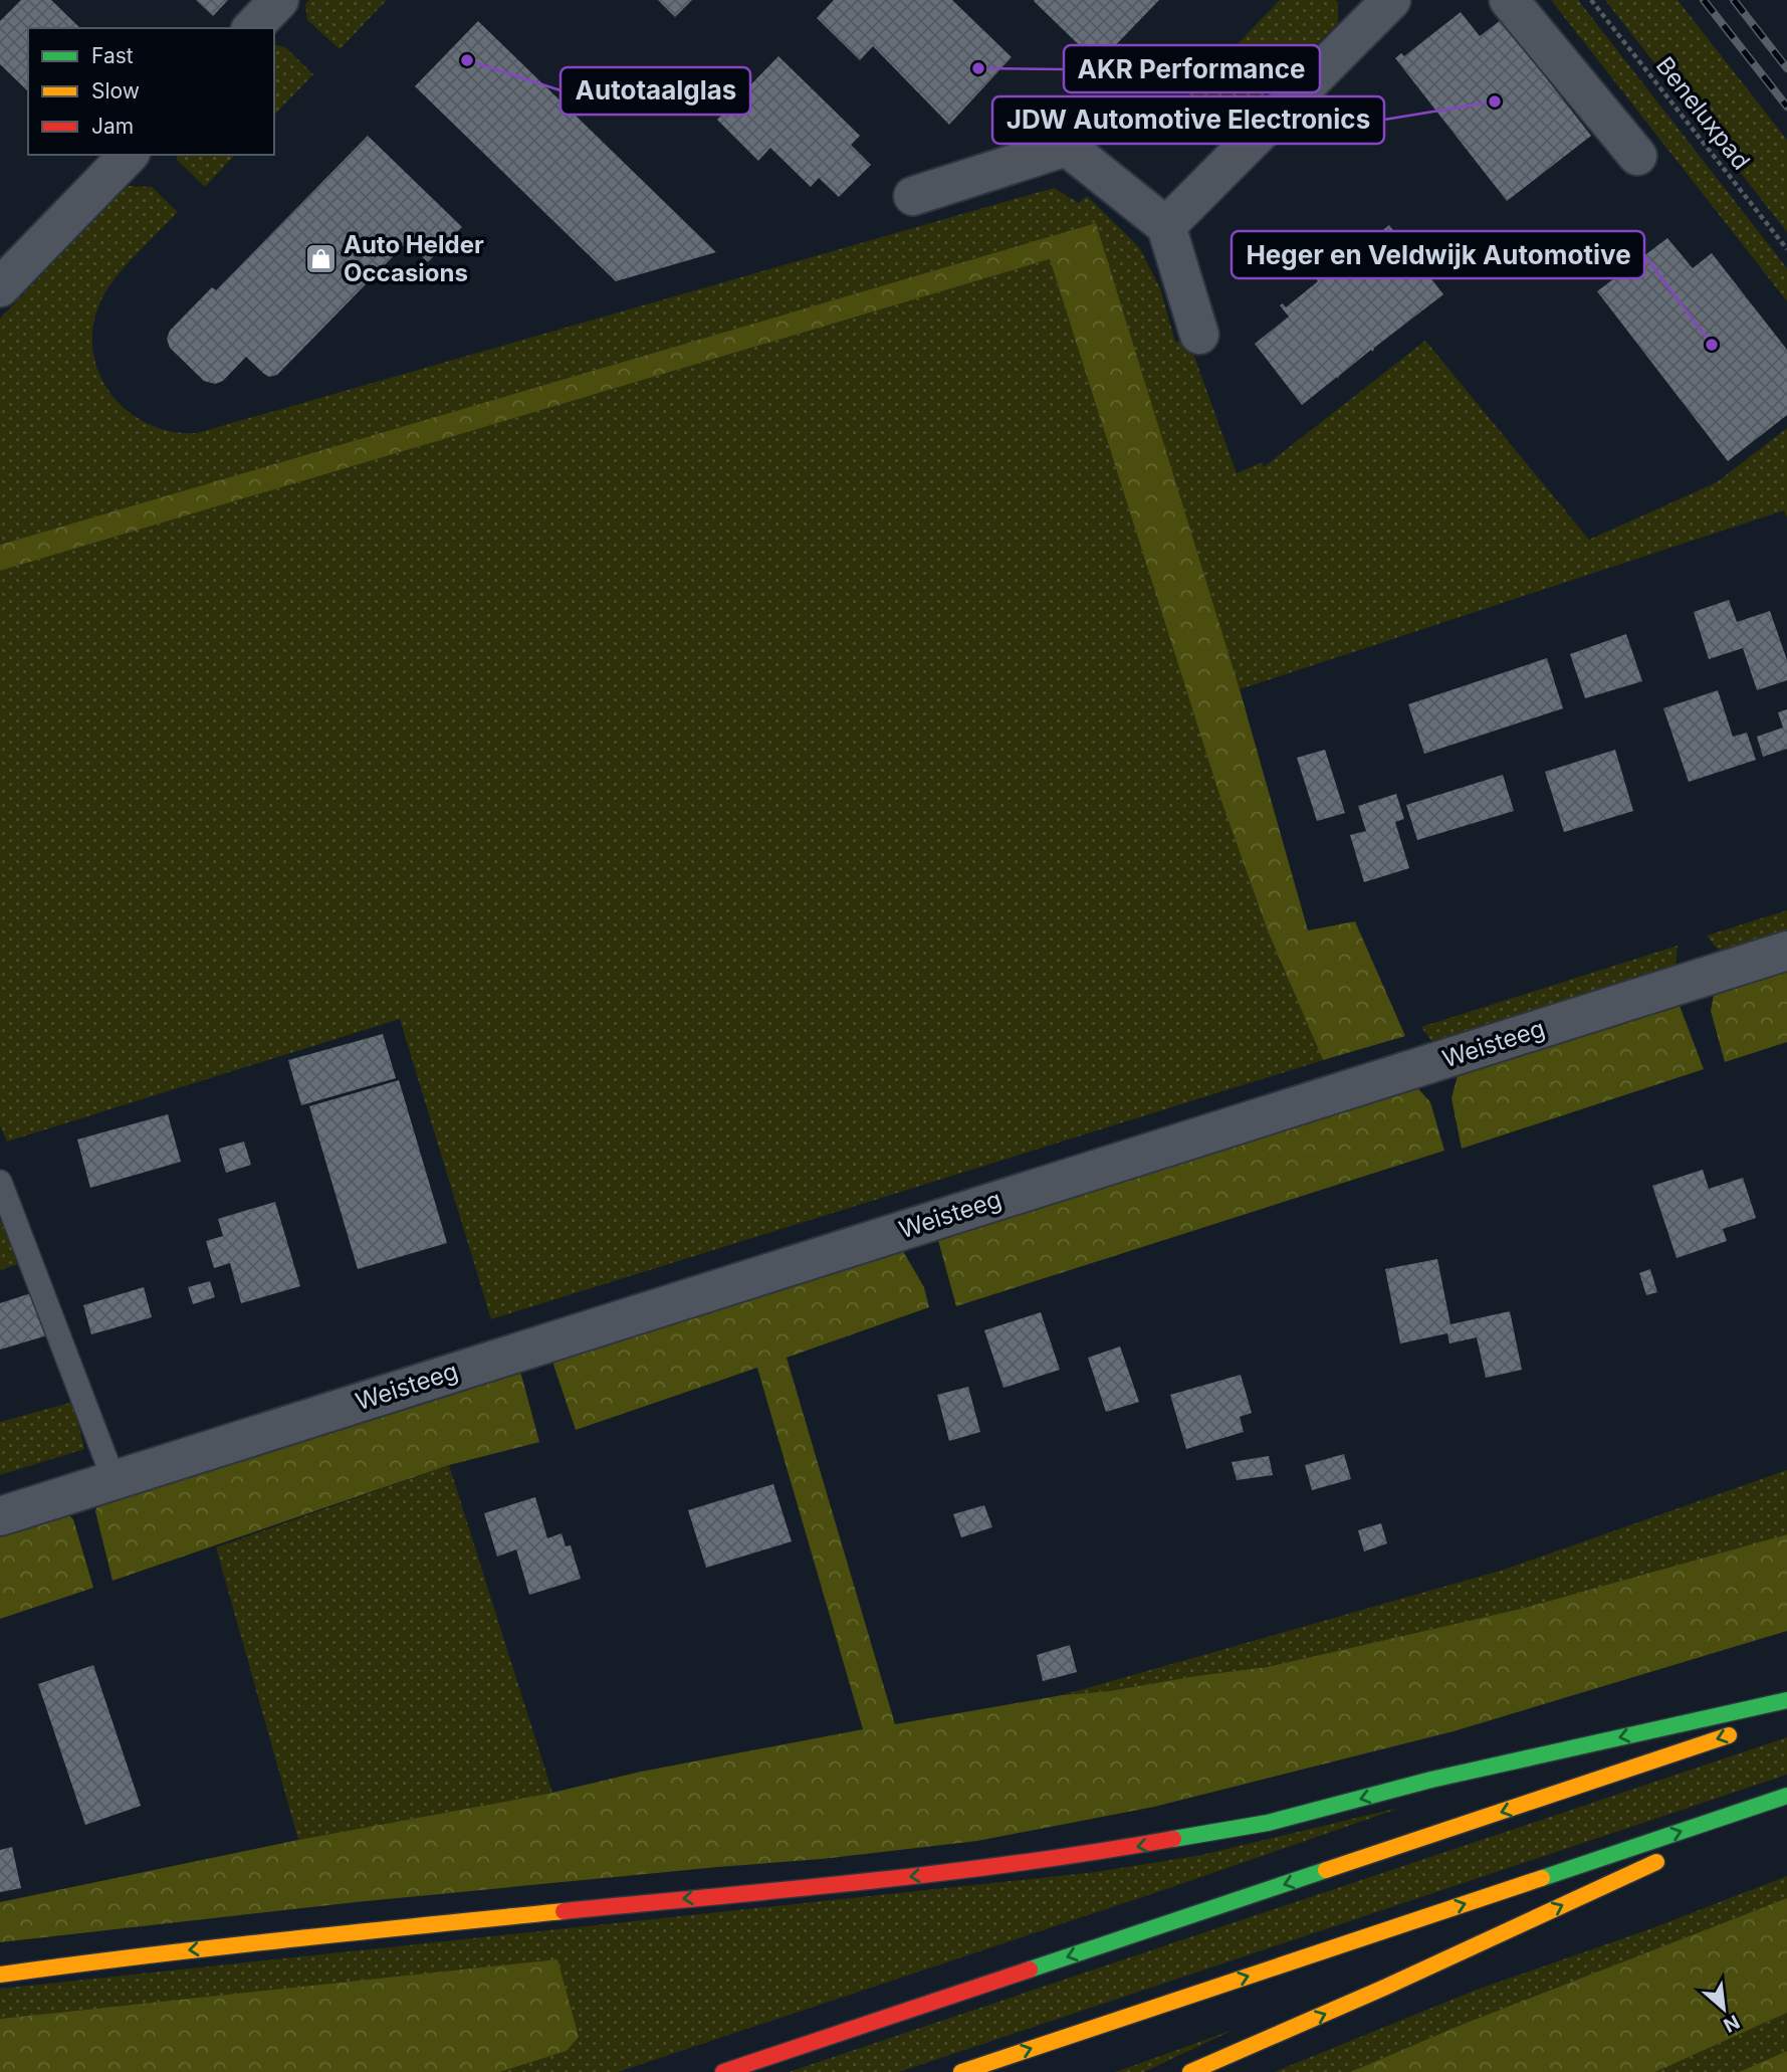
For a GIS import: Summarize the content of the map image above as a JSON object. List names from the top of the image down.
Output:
{
  "streets": {
    "street": ["Weisteeg"],
    "path": ["Beneluxpad"]
  },
  "places": {
    "other": [
      "Autotaalglas",
      "AKR Performance",
      "JDW Automotive Electronics",
      "Heger en Veldwijk Automotive"
    ],
    "shop": ["Auto Helder Occasions"]
  },
  "legend": ["Fast", "Slow", "Jam"],
  "north": "bottom right"
}
